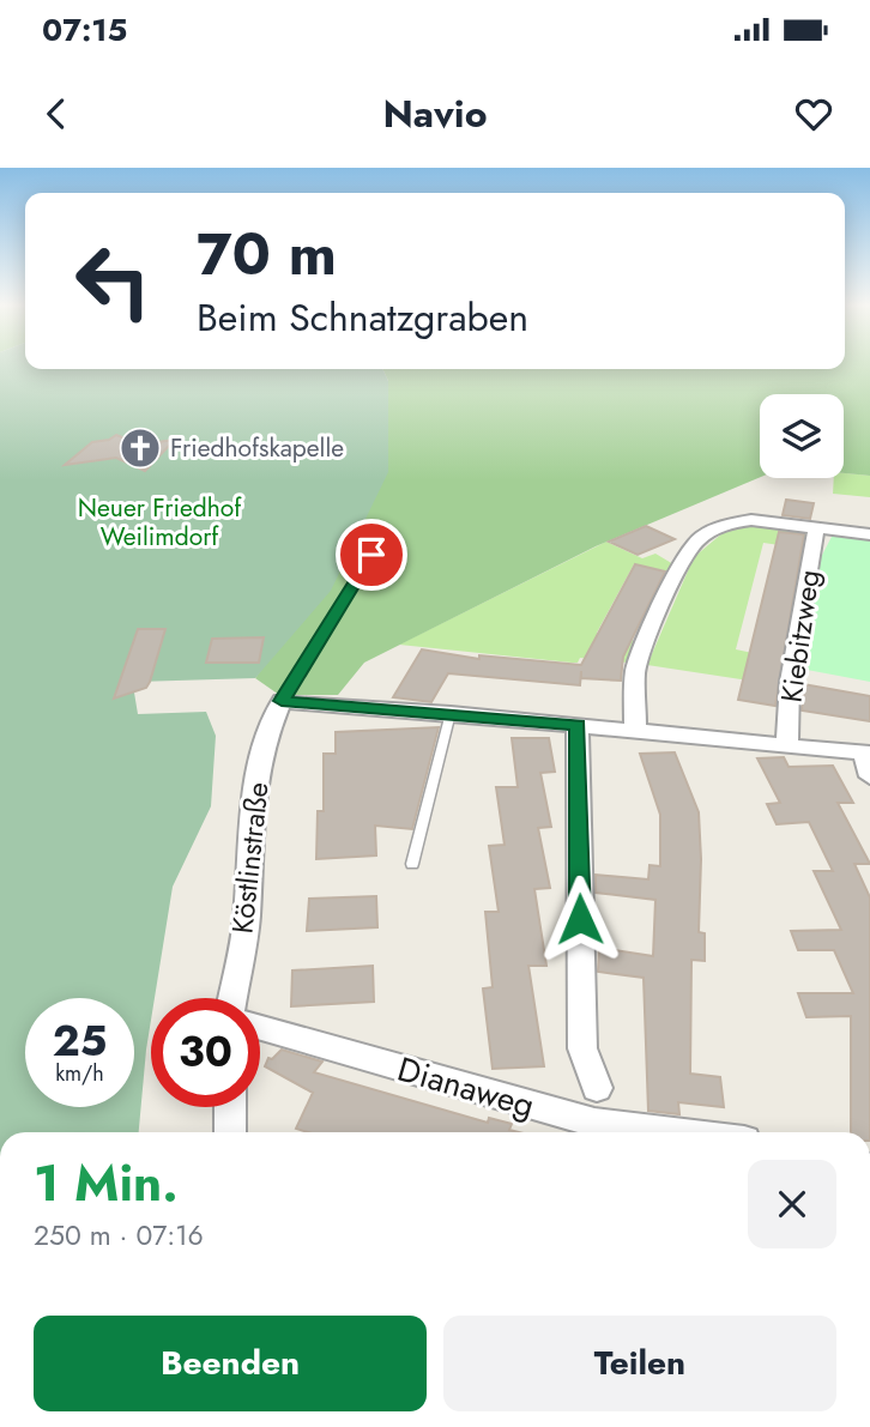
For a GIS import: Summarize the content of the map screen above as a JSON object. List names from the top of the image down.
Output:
{
  "streets": {
    "street": ["Kiebitzweg", "Köstlinstraße", "Dianaweg"]
  },
  "parks": ["Neuer Friedhof Weilimdorf"],
  "places": {
    "church": ["Friedhofskapelle"]
  },
  "page": {
    "status": "07:15",
    "header": "Navio",
    "turn": ["70 m", "Beim Schnatzgraben"],
    "speed": "25 km/h",
    "limit": "30",
    "heading": ["1 Min.", "250 m · 07:16"],
    "buttons": ["Beenden", "Teilen"]
  }
}
